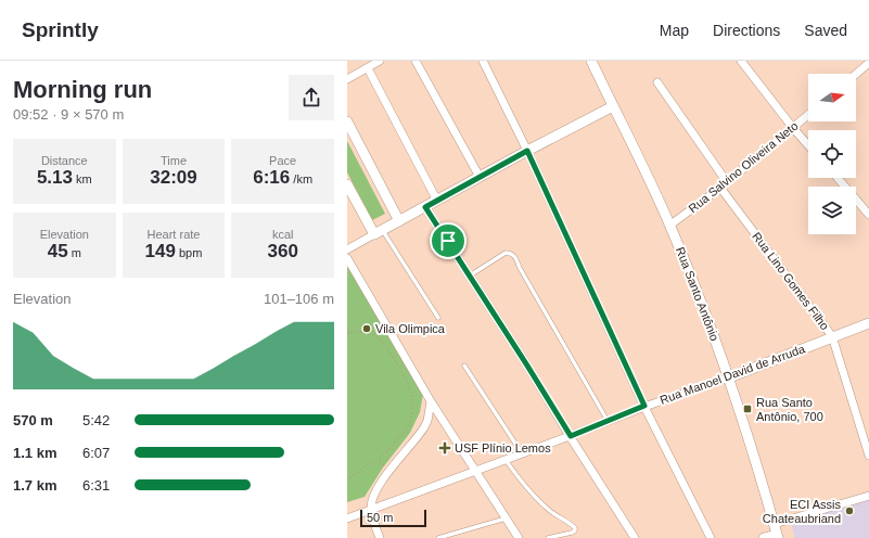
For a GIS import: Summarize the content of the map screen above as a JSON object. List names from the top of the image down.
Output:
{
  "streets": {
    "street": [
      "Rua Salvino Oliveira Neto",
      "Rua Lino Gomes Filho",
      "Rua Santo Antônio",
      "Rua Manoel David de Arruda"
    ]
  },
  "crossings": [
    ["Rua Salvino Oliveira Neto", "Rua Lino Gomes Filho"],
    ["Rua Salvino Oliveira Neto", "Rua Santo Antônio"],
    ["Rua Lino Gomes Filho", "Rua Manoel David de Arruda"],
    ["Rua Santo Antônio", "Rua Manoel David de Arruda"]
  ],
  "places": {
    "other": ["Vila Olimpica", "ECI Assis Chateaubriand"],
    "transit": ["Rua Santo Antônio, 700"],
    "health": ["USF Plínio Lemos"]
  },
  "scale_bar": "50 m",
  "north": "right",
  "page": {
    "header": "Sprintly",
    "nav": ["Map", "Directions", "Saved"],
    "heading": ["Morning run", "09:52 · 9 × 570 m"],
    "stats": [
      ["Distance", "5.13 km"],
      ["Time", "32:09"],
      ["Pace", "6:16 /km"],
      ["Elevation", "45 m"],
      ["Heart rate", "149 bpm"],
      ["kcal", "360"]
    ],
    "chart": ["Elevation", "101–106 m"],
    "list": [
      {
        "name": "570 m",
        "note": "5:42"
      },
      {
        "name": "1.1 km",
        "note": "6:07"
      },
      {
        "name": "1.7 km",
        "note": "6:31"
      }
    ],
    "scale": "50 m"
  }
}
